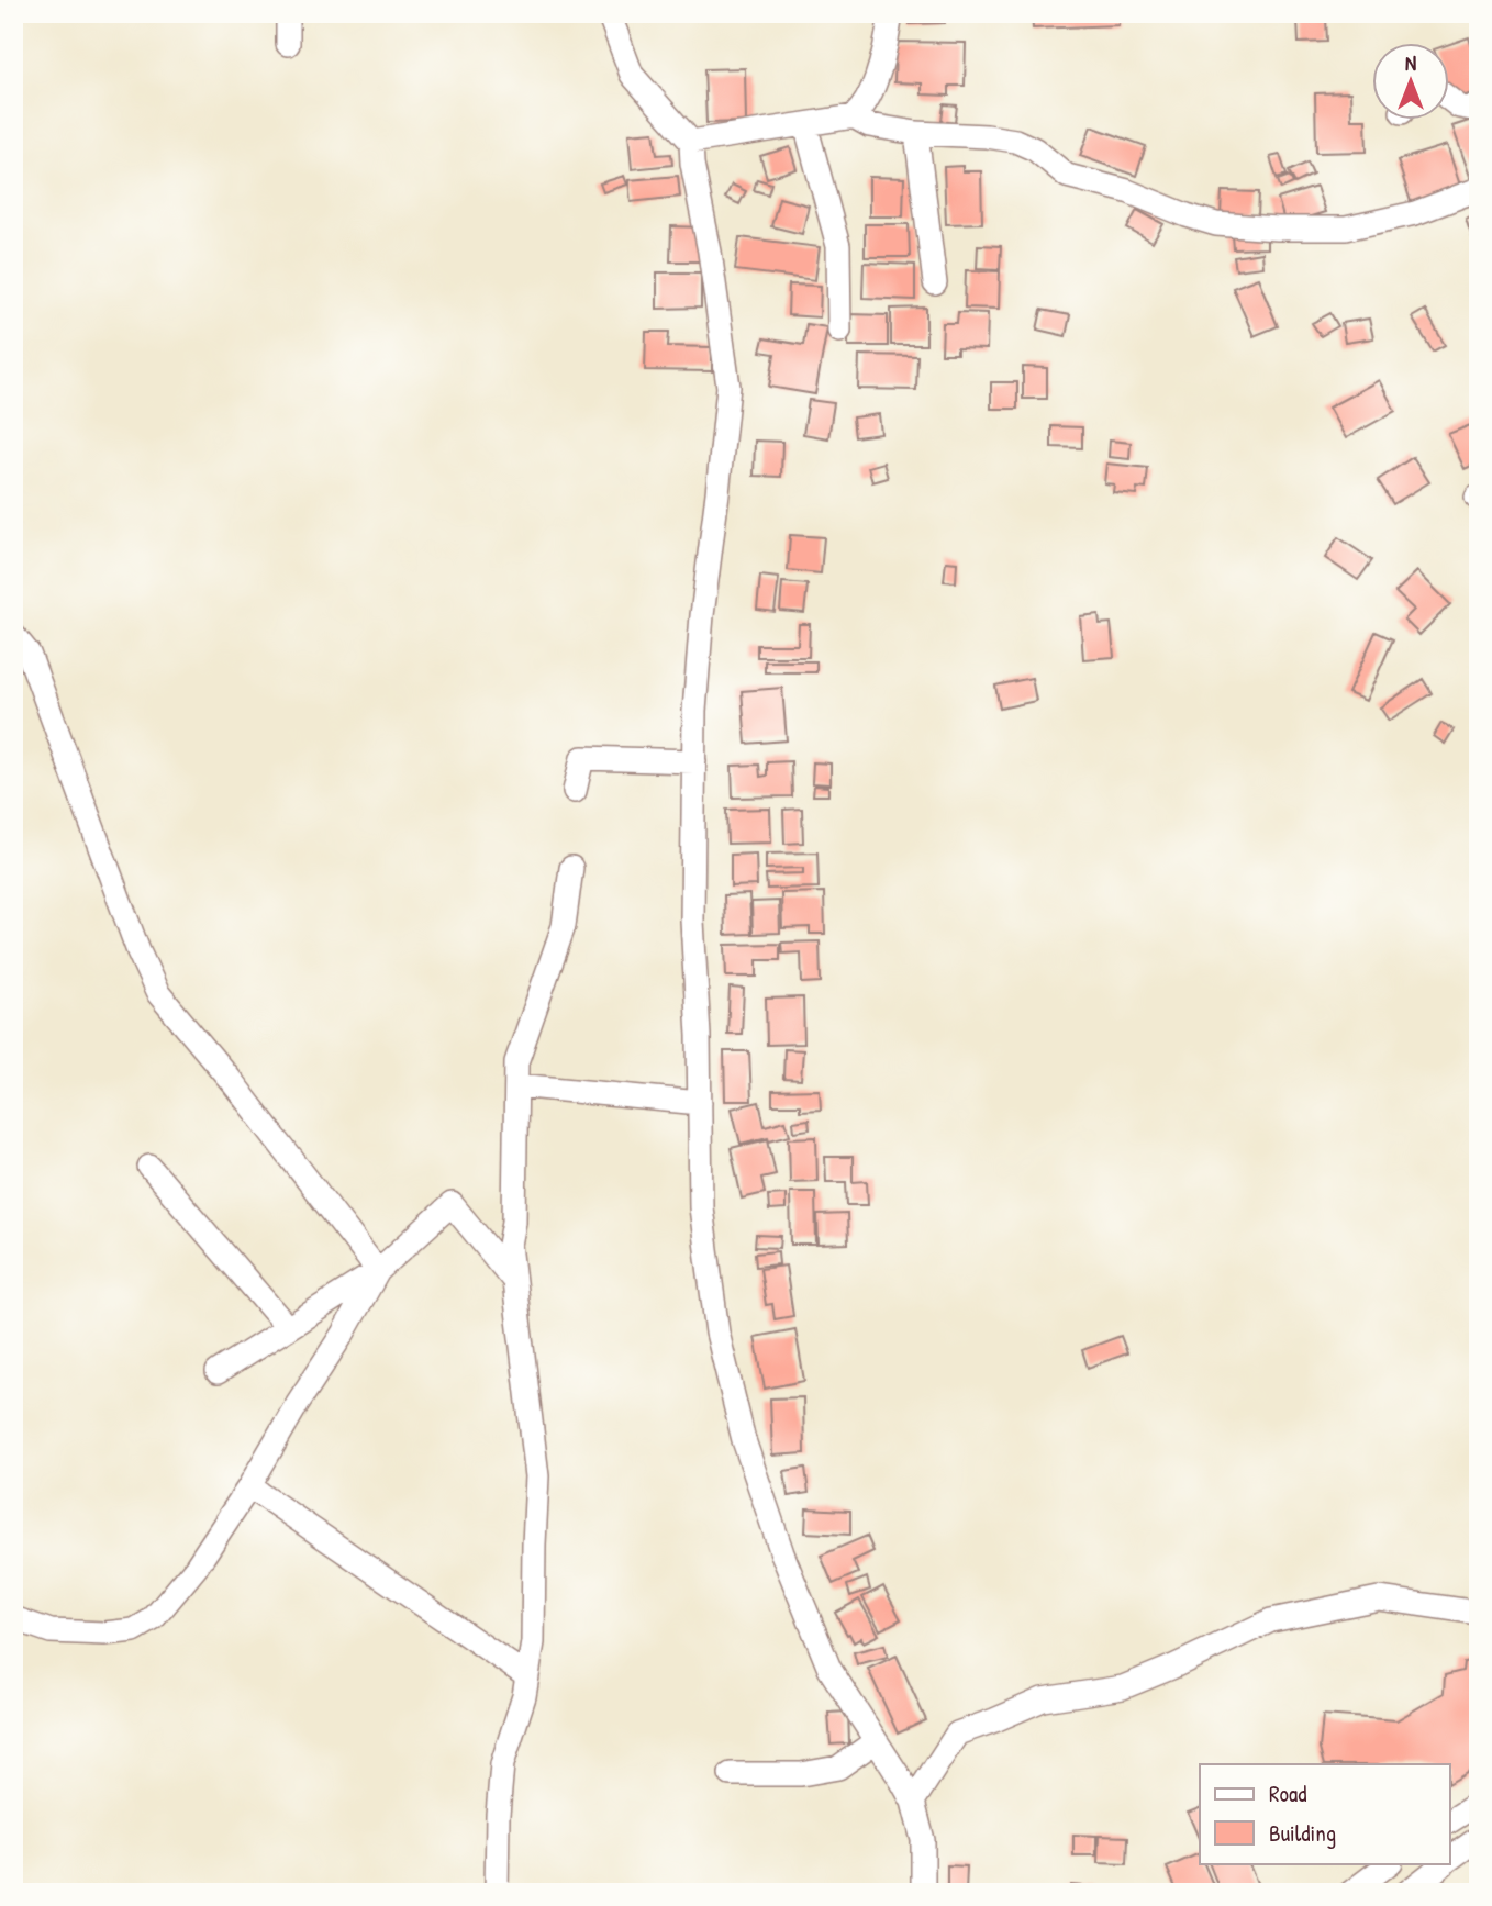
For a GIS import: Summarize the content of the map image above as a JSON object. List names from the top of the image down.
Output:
{
  "legend": ["Road", "Building"],
  "north": "top"
}
